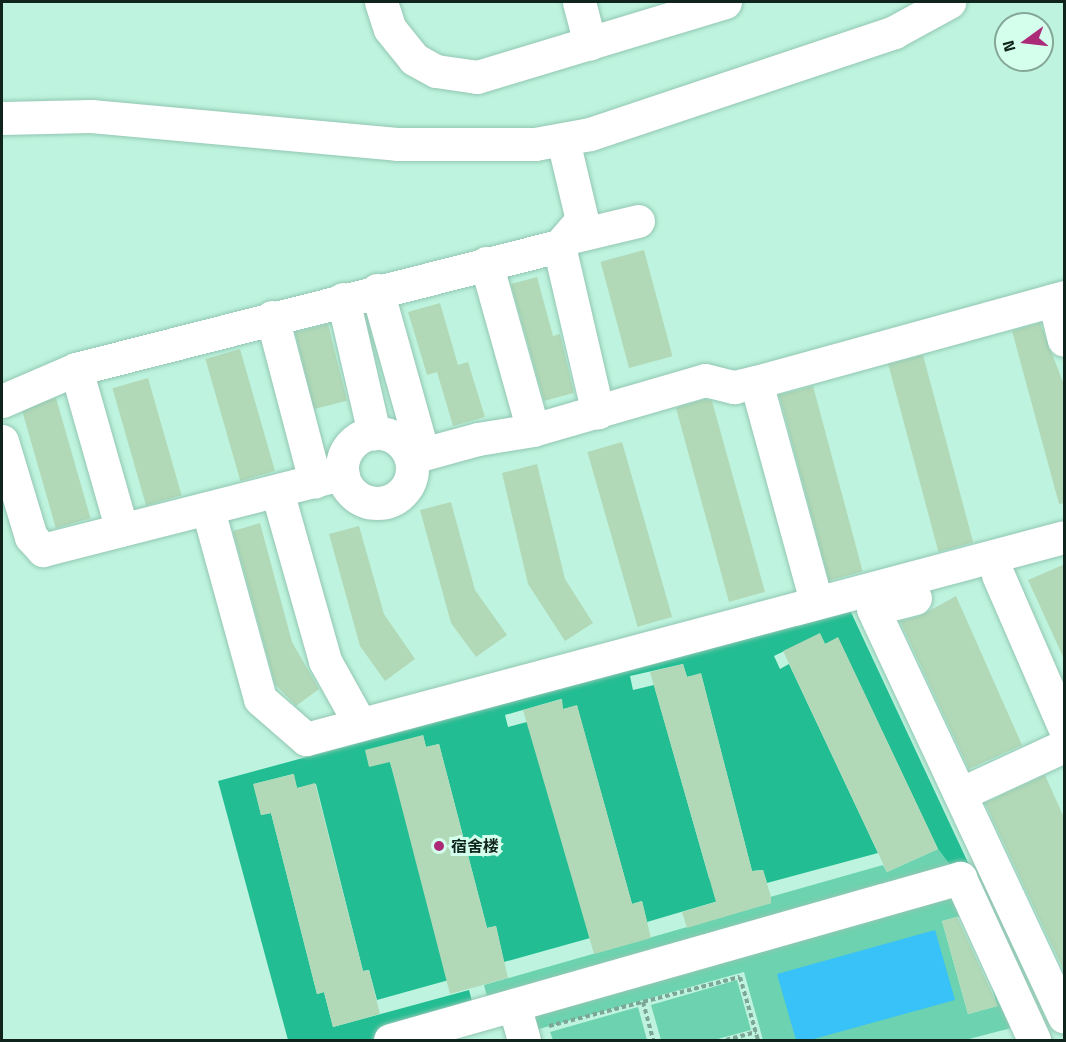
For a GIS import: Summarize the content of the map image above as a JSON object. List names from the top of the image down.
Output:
{
  "places": ["宿舍楼"],
  "north": "left"
}
